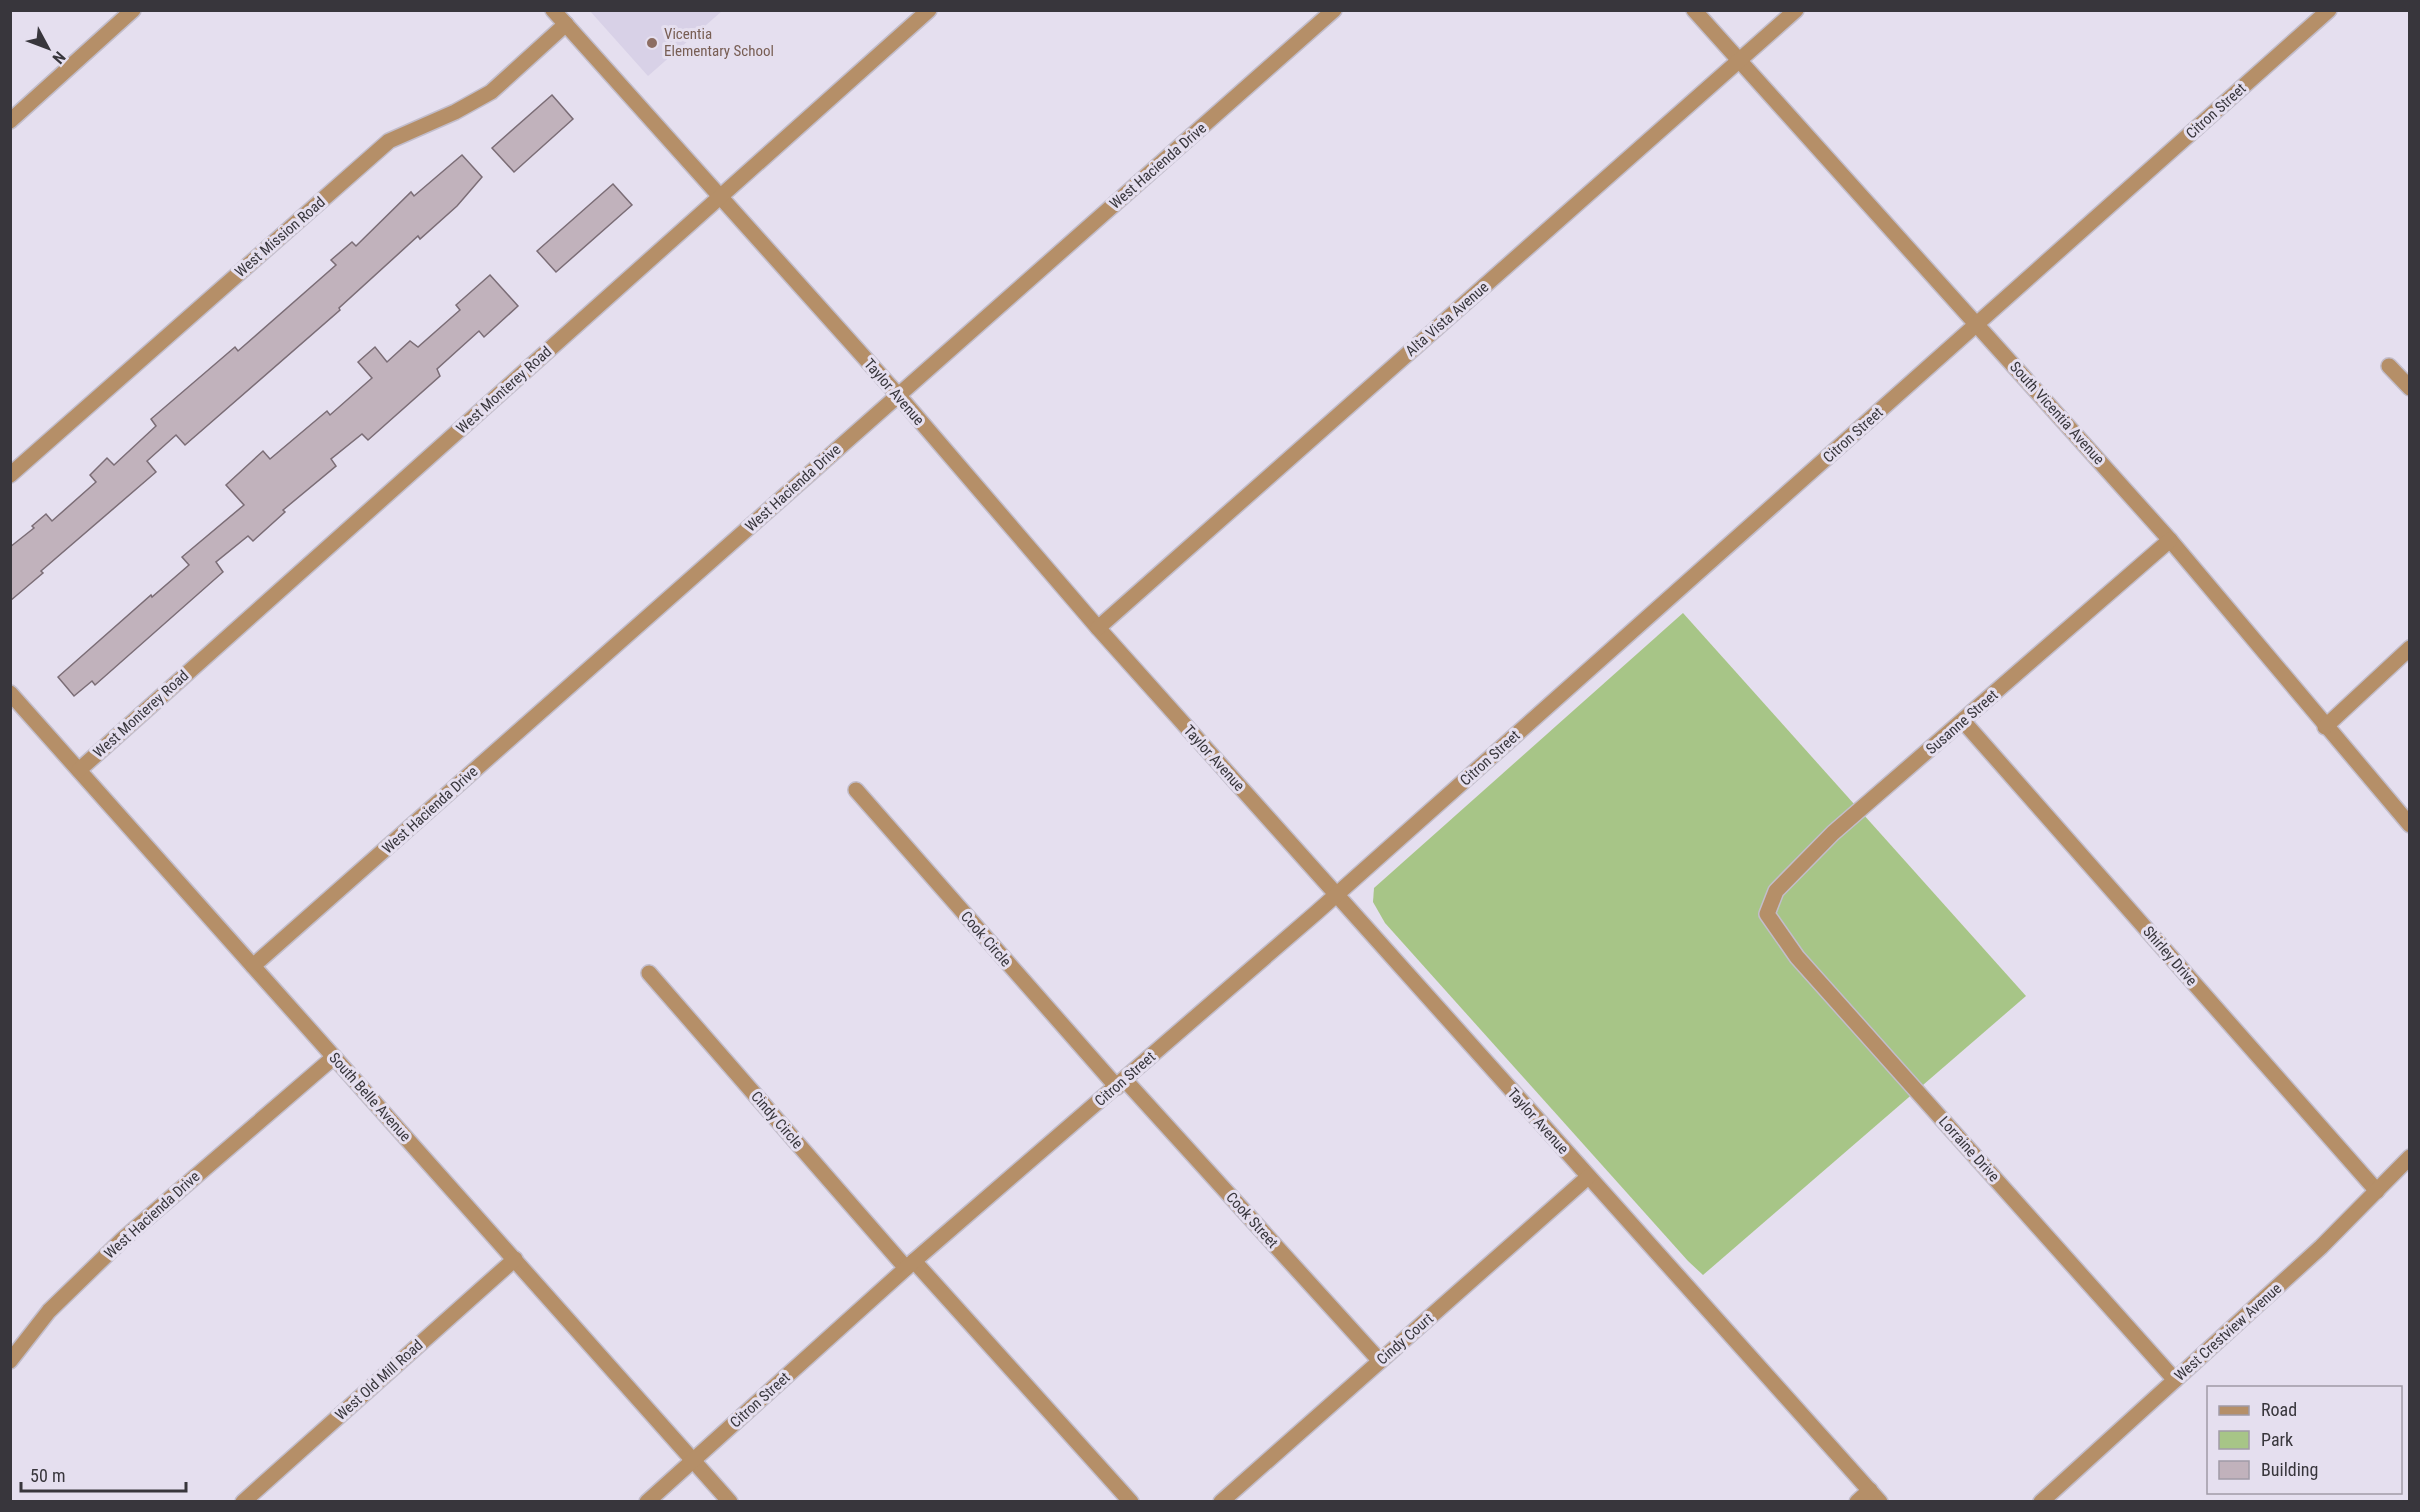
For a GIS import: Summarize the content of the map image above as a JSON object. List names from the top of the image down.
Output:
{
  "streets": {
    "street": [
      "Citron Street",
      "West Hacienda Drive",
      "West Mission Road",
      "Alta Vista Avenue",
      "West Monterey Road",
      "Taylor Avenue",
      "South Vicentia Avenue",
      "Susanne Street",
      "Cook Circle",
      "Shirley Drive",
      "South Belle Avenue",
      "Cindy Circle",
      "Lorraine Drive",
      "Cook Street",
      "West Crestview Avenue",
      "Cindy Court",
      "West Old Mill Road"
    ]
  },
  "crossings": [
    ["Citron Street", "Taylor Avenue"],
    ["Citron Street", "South Vicentia Avenue"],
    ["Citron Street", "Cook Circle"],
    ["Citron Street", "South Belle Avenue"],
    ["Citron Street", "Cindy Circle"],
    ["Citron Street", "Cook Street"],
    ["West Hacienda Drive", "Taylor Avenue"],
    ["West Hacienda Drive", "South Belle Avenue"],
    ["West Mission Road", "Taylor Avenue"],
    ["Alta Vista Avenue", "Taylor Avenue"],
    ["Alta Vista Avenue", "South Vicentia Avenue"],
    ["West Monterey Road", "Taylor Avenue"],
    ["West Monterey Road", "South Belle Avenue"],
    ["Taylor Avenue", "Cindy Court"],
    ["South Vicentia Avenue", "Susanne Street"],
    ["Susanne Street", "Shirley Drive"],
    ["Susanne Street", "Lorraine Drive"],
    ["Cook Circle", "Cook Street"],
    ["Shirley Drive", "West Crestview Avenue"],
    ["South Belle Avenue", "West Old Mill Road"],
    ["Lorraine Drive", "West Crestview Avenue"],
    ["Cook Street", "Cindy Court"]
  ],
  "places": ["Vicentia Elementary School"],
  "legend": ["Road", "Park", "Building"],
  "scale_bar": "50 m",
  "north": "bottom right"
}
